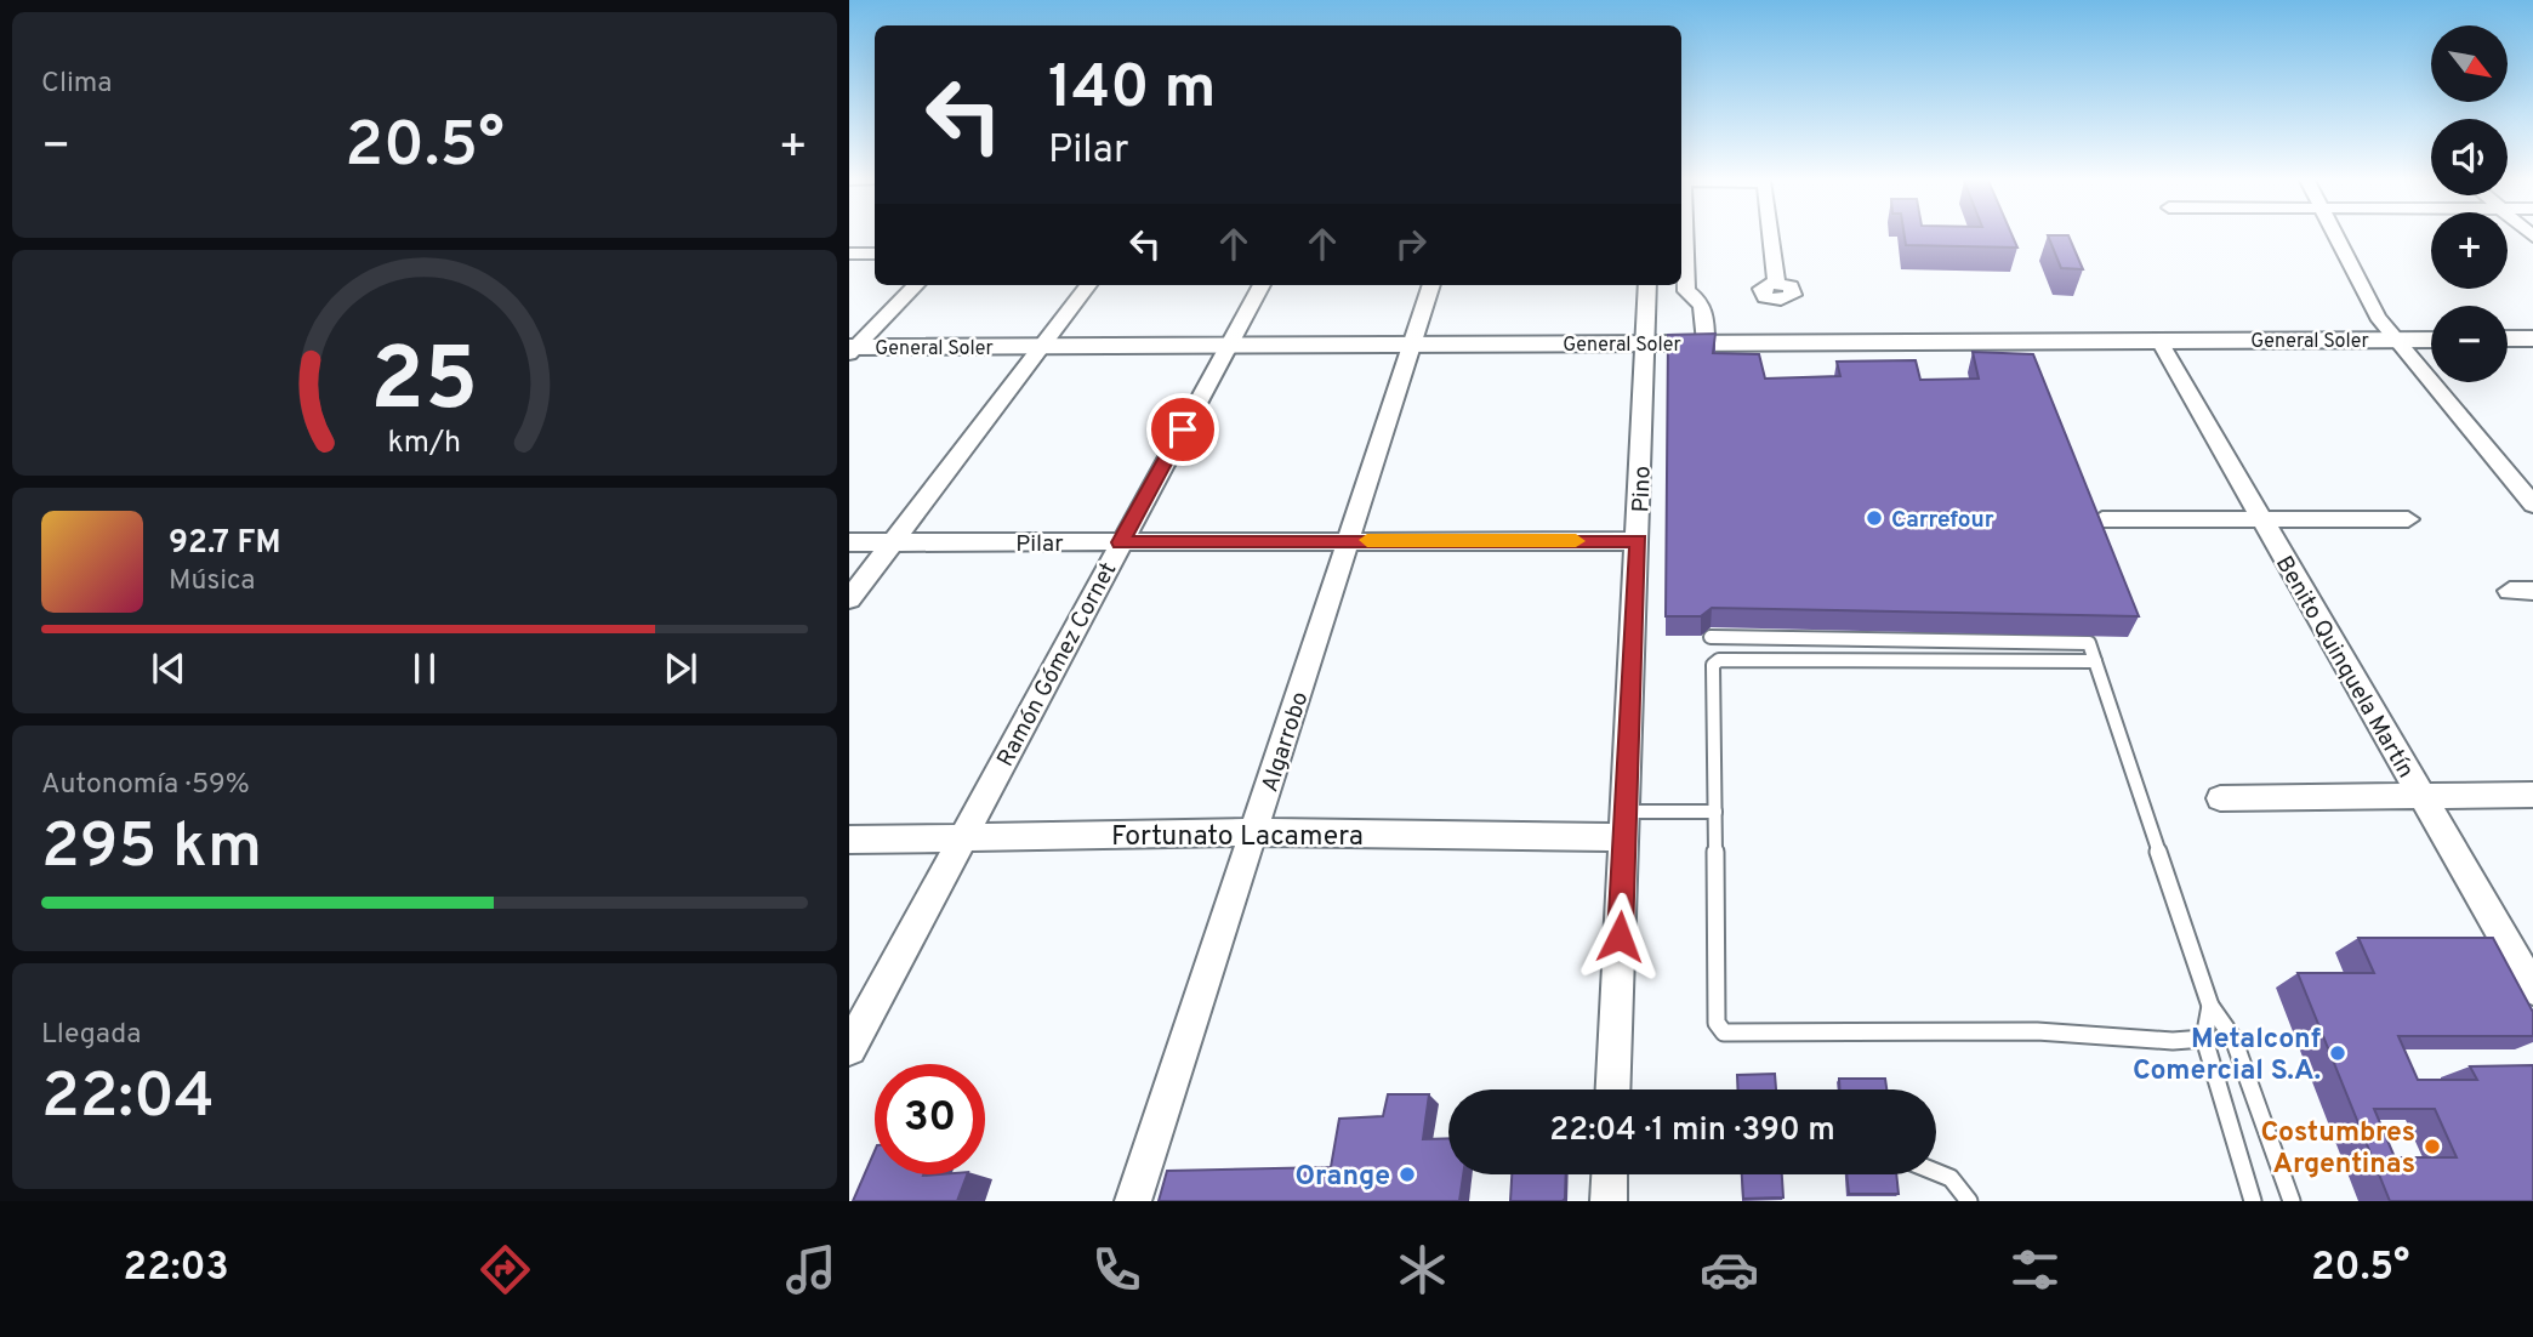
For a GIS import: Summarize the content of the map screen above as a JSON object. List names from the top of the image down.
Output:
{
  "streets": {
    "street": [
      "General Soler",
      "Pino",
      "Pilar",
      "Ramón Gómez Cornet",
      "Benito Quinquela Martín",
      "Algarrobo",
      "Fortunato Lacamera"
    ]
  },
  "crossings": [
    ["General Soler", "Pino"],
    ["General Soler", "Ramón Gómez Cornet"],
    ["General Soler", "Benito Quinquela Martín"],
    ["General Soler", "Algarrobo"],
    ["Pino", "Pilar"],
    ["Pino", "Fortunato Lacamera"],
    ["Pilar", "Ramón Gómez Cornet"],
    ["Pilar", "Algarrobo"],
    ["Ramón Gómez Cornet", "Fortunato Lacamera"],
    ["Algarrobo", "Fortunato Lacamera"]
  ],
  "places": [
    "Carrefour",
    "Metalconf Comercial S.A.",
    "Costumbres Argentinas",
    "Orange"
  ],
  "north": "bottom right",
  "page": {
    "tile": [
      "Clima",
      ["Autonomía · 59%", "295 km"],
      ["Llegada", "22:04"]
    ],
    "map_buttons": ["+", "−"],
    "turn": ["140 m", "Pilar"],
    "heat": ["−", "20.5°", "+"],
    "song": ["92.7 FM", "Música"],
    "limit": "30",
    "trip": "22:04 · 1 min · 390 m",
    "tabs": ["22:03", "20.5°"],
    "gauge": ["25", "km/h"]
  }
}
